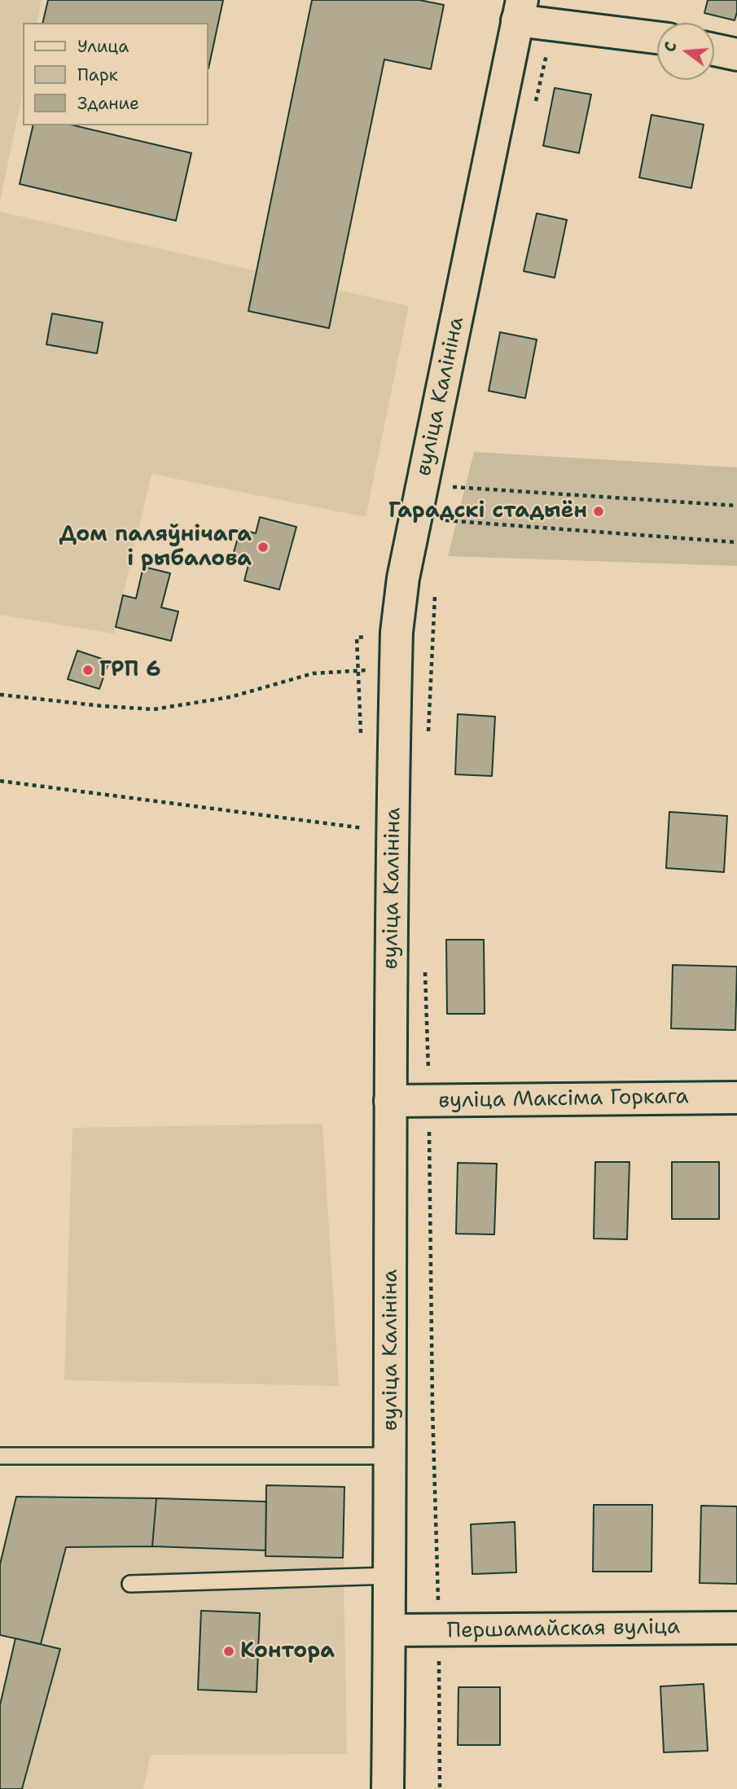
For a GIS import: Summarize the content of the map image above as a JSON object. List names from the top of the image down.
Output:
{
  "streets": {
    "main road": ["вуліца Калініна", "вуліца Максіма Горкага", "Першамайская вуліца"]
  },
  "crossings": [
    ["вуліца Калініна", "вуліца Максіма Горкага"],
    ["вуліца Калініна", "Першамайская вуліца"]
  ],
  "places": [
    "Гарадскі стадыён",
    "Дом паляўнічага і рыбалова",
    "ГРП 6",
    "Контора"
  ],
  "legend": ["Улица", "Парк", "Здание"],
  "north": "left"
}
